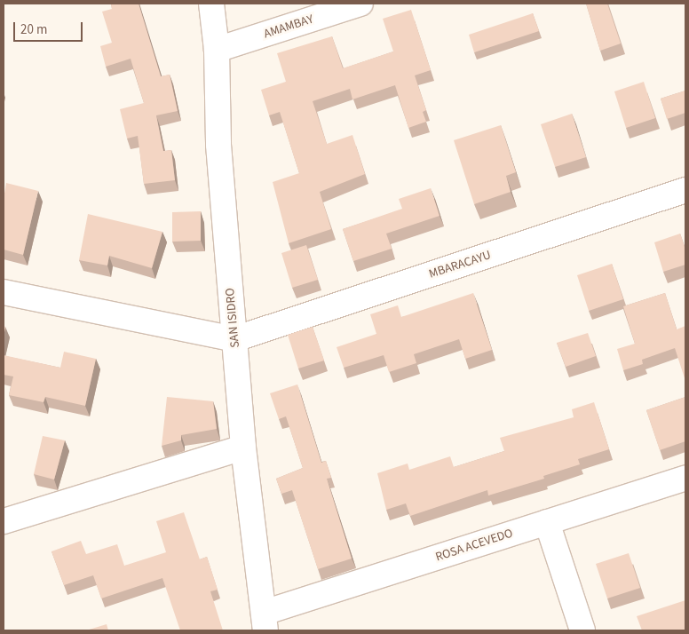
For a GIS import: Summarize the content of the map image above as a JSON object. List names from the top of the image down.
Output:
{
  "streets": {
    "street": [
      "AMAMBAY",
      "MBARACAYU",
      "SAN ISIDRO",
      "ROSA ACEVEDO"
    ]
  },
  "crossings": [
    ["AMAMBAY", "SAN ISIDRO"],
    ["MBARACAYU", "SAN ISIDRO"],
    ["SAN ISIDRO", "ROSA ACEVEDO"]
  ],
  "scale_bar": "20 m"
}
